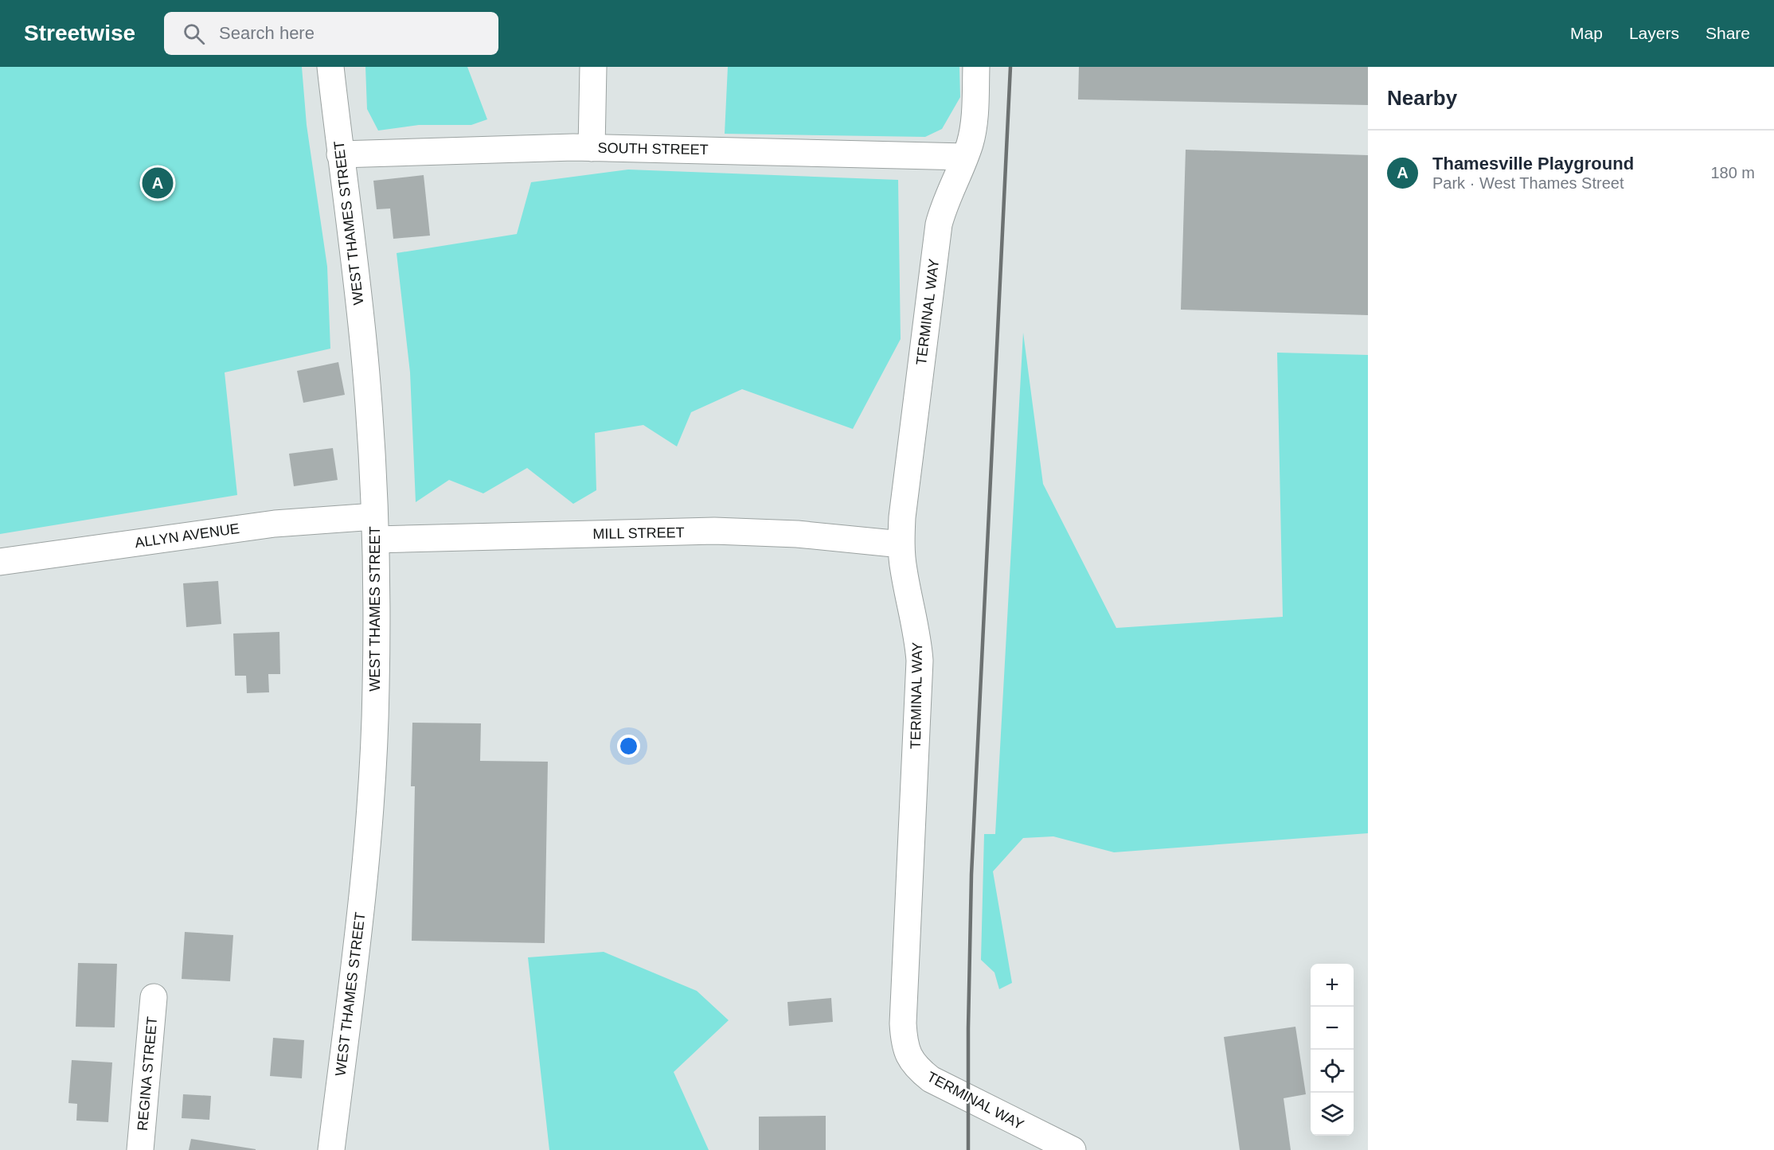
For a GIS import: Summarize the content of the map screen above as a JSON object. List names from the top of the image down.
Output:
{
  "streets": {
    "street": [
      "SOUTH STREET",
      "WEST THAMES STREET",
      "TERMINAL WAY",
      "MILL STREET",
      "ALLYN AVENUE",
      "REGINA STREET"
    ]
  },
  "crossings": [
    ["SOUTH STREET", "WEST THAMES STREET"],
    ["SOUTH STREET", "TERMINAL WAY"],
    ["WEST THAMES STREET", "MILL STREET"],
    ["WEST THAMES STREET", "ALLYN AVENUE"],
    ["TERMINAL WAY", "MILL STREET"],
    ["MILL STREET", "ALLYN AVENUE"]
  ],
  "page": {
    "header": "Streetwise",
    "search": "Search here",
    "nav": ["Map", "Layers", "Share"],
    "heading": "Nearby",
    "list": [
      {
        "mark": "A",
        "name": "Thamesville Playground",
        "note": "Park · West Thames Street",
        "value": "180 m"
      }
    ],
    "pins": "A",
    "map_buttons": ["+", "−"]
  }
}
